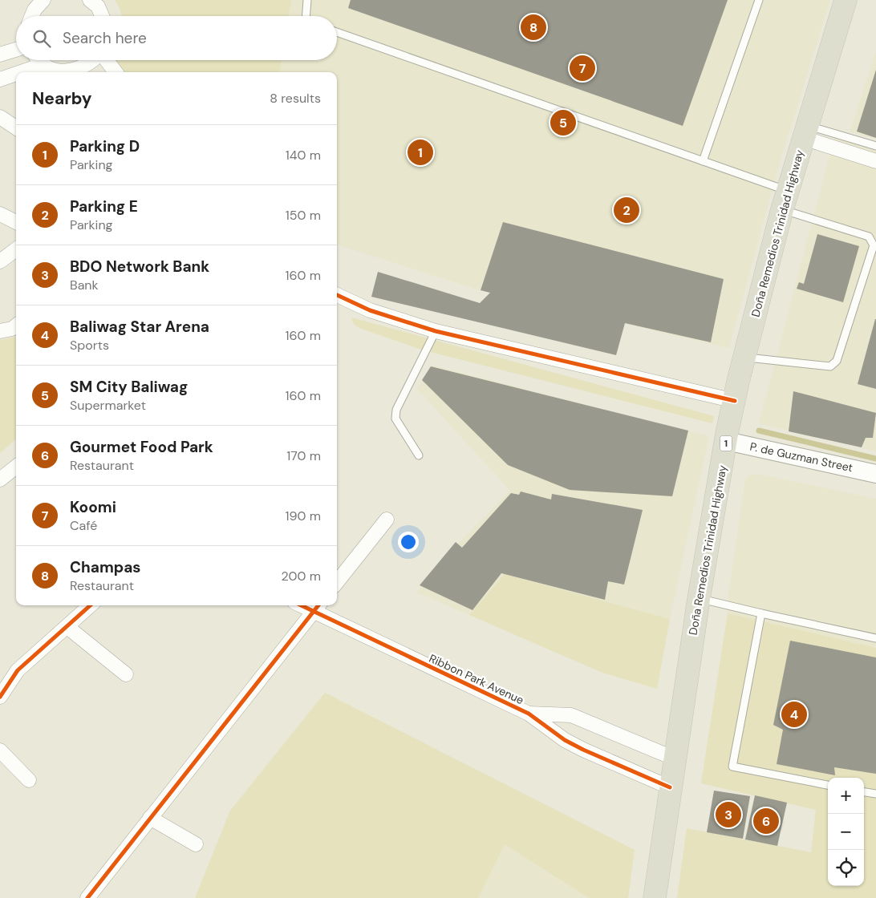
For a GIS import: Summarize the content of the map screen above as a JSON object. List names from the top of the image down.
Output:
{
  "streets": {
    "highway": ["Doña Remedios Trinidad Highway", "1"],
    "street": ["P. de Guzman Street", "Ribbon Park Avenue"]
  },
  "crossings": [
    ["Doña Remedios Trinidad Highway", "P. de Guzman Street"],
    ["Doña Remedios Trinidad Highway", "Ribbon Park Avenue"]
  ],
  "page": {
    "pins": [
      "8",
      "7",
      "5",
      "1",
      "2",
      "4",
      "3",
      "6"
    ],
    "search": "Search here",
    "heading": ["Nearby", "8 results"],
    "list": [
      {
        "mark": "1",
        "name": "Parking D",
        "note": "Parking",
        "value": "140 m"
      },
      {
        "mark": "2",
        "name": "Parking E",
        "note": "Parking",
        "value": "150 m"
      },
      {
        "mark": "3",
        "name": "BDO Network Bank",
        "note": "Bank",
        "value": "160 m"
      },
      {
        "mark": "4",
        "name": "Baliwag Star Arena",
        "note": "Sports",
        "value": "160 m"
      },
      {
        "mark": "5",
        "name": "SM City Baliwag",
        "note": "Supermarket",
        "value": "160 m"
      },
      {
        "mark": "6",
        "name": "Gourmet Food Park",
        "note": "Restaurant",
        "value": "170 m"
      },
      {
        "mark": "7",
        "name": "Koomi",
        "note": "Café",
        "value": "190 m"
      },
      {
        "mark": "8",
        "name": "Champas",
        "note": "Restaurant",
        "value": "200 m"
      }
    ],
    "map_buttons": ["+", "−"]
  }
}
